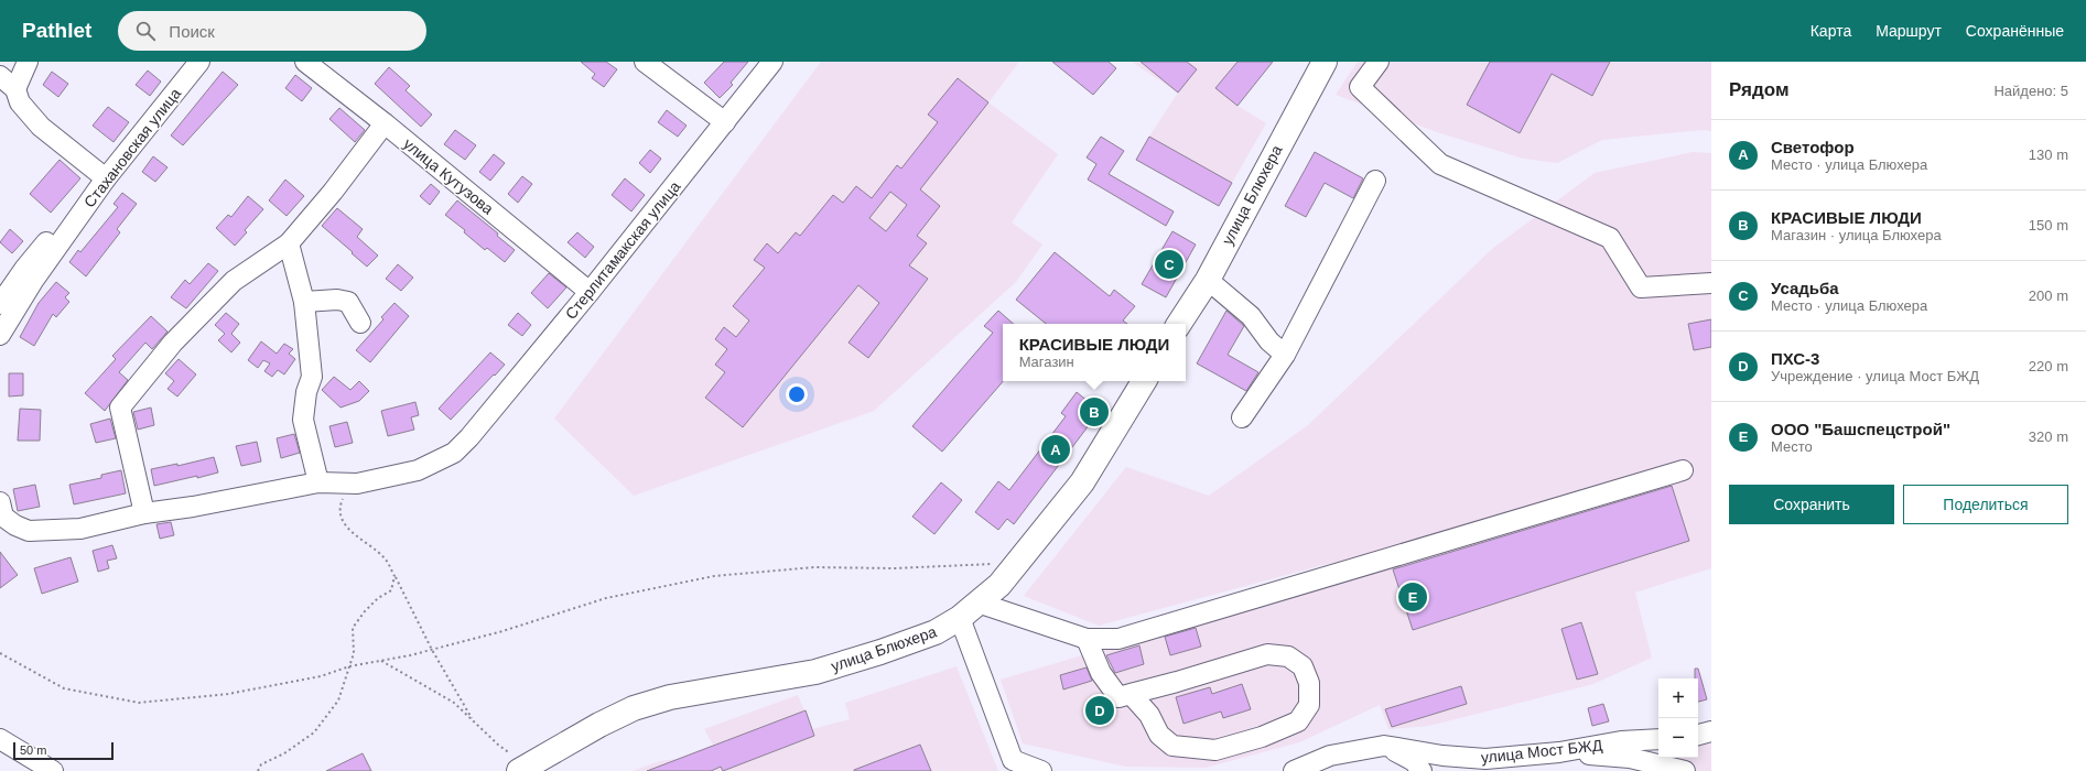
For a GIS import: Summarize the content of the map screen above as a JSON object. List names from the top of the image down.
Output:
{
  "streets": {
    "main road": ["улица Блюхера"],
    "street": [
      "Стахановская улица",
      "улица Кутузова",
      "Стерлитамакская улица",
      "улица Мост БЖД"
    ]
  },
  "crossings": [
    ["улица Кутузова", "Стерлитамакская улица"]
  ],
  "scale_bar": "50 m",
  "page": {
    "header": "Pathlet",
    "search": "Поиск",
    "nav": ["Карта", "Маршрут", "Сохранённые"],
    "heading": ["Рядом", "Найдено: 5"],
    "list": [
      {
        "mark": "A",
        "name": "Светофор",
        "note": "Место · улица Блюхера",
        "value": "130 m"
      },
      {
        "mark": "B",
        "name": "КРАСИВЫЕ ЛЮДИ",
        "note": "Магазин · улица Блюхера",
        "value": "150 m"
      },
      {
        "mark": "C",
        "name": "Усадьба",
        "note": "Место · улица Блюхера",
        "value": "200 m"
      },
      {
        "mark": "D",
        "name": "ПХС-3",
        "note": "Учреждение · улица Мост БЖД",
        "value": "220 m"
      },
      {
        "mark": "E",
        "name": "ООО \"Башспецстрой\"",
        "note": "Место",
        "value": "320 m"
      }
    ],
    "pins": [
      "C",
      "B",
      "A",
      "E",
      "D"
    ],
    "popup": ["КРАСИВЫЕ ЛЮДИ", "Магазин"],
    "buttons": ["Сохранить", "Поделиться"],
    "map_buttons": ["+", "−"],
    "scale": "50 m"
  }
}
